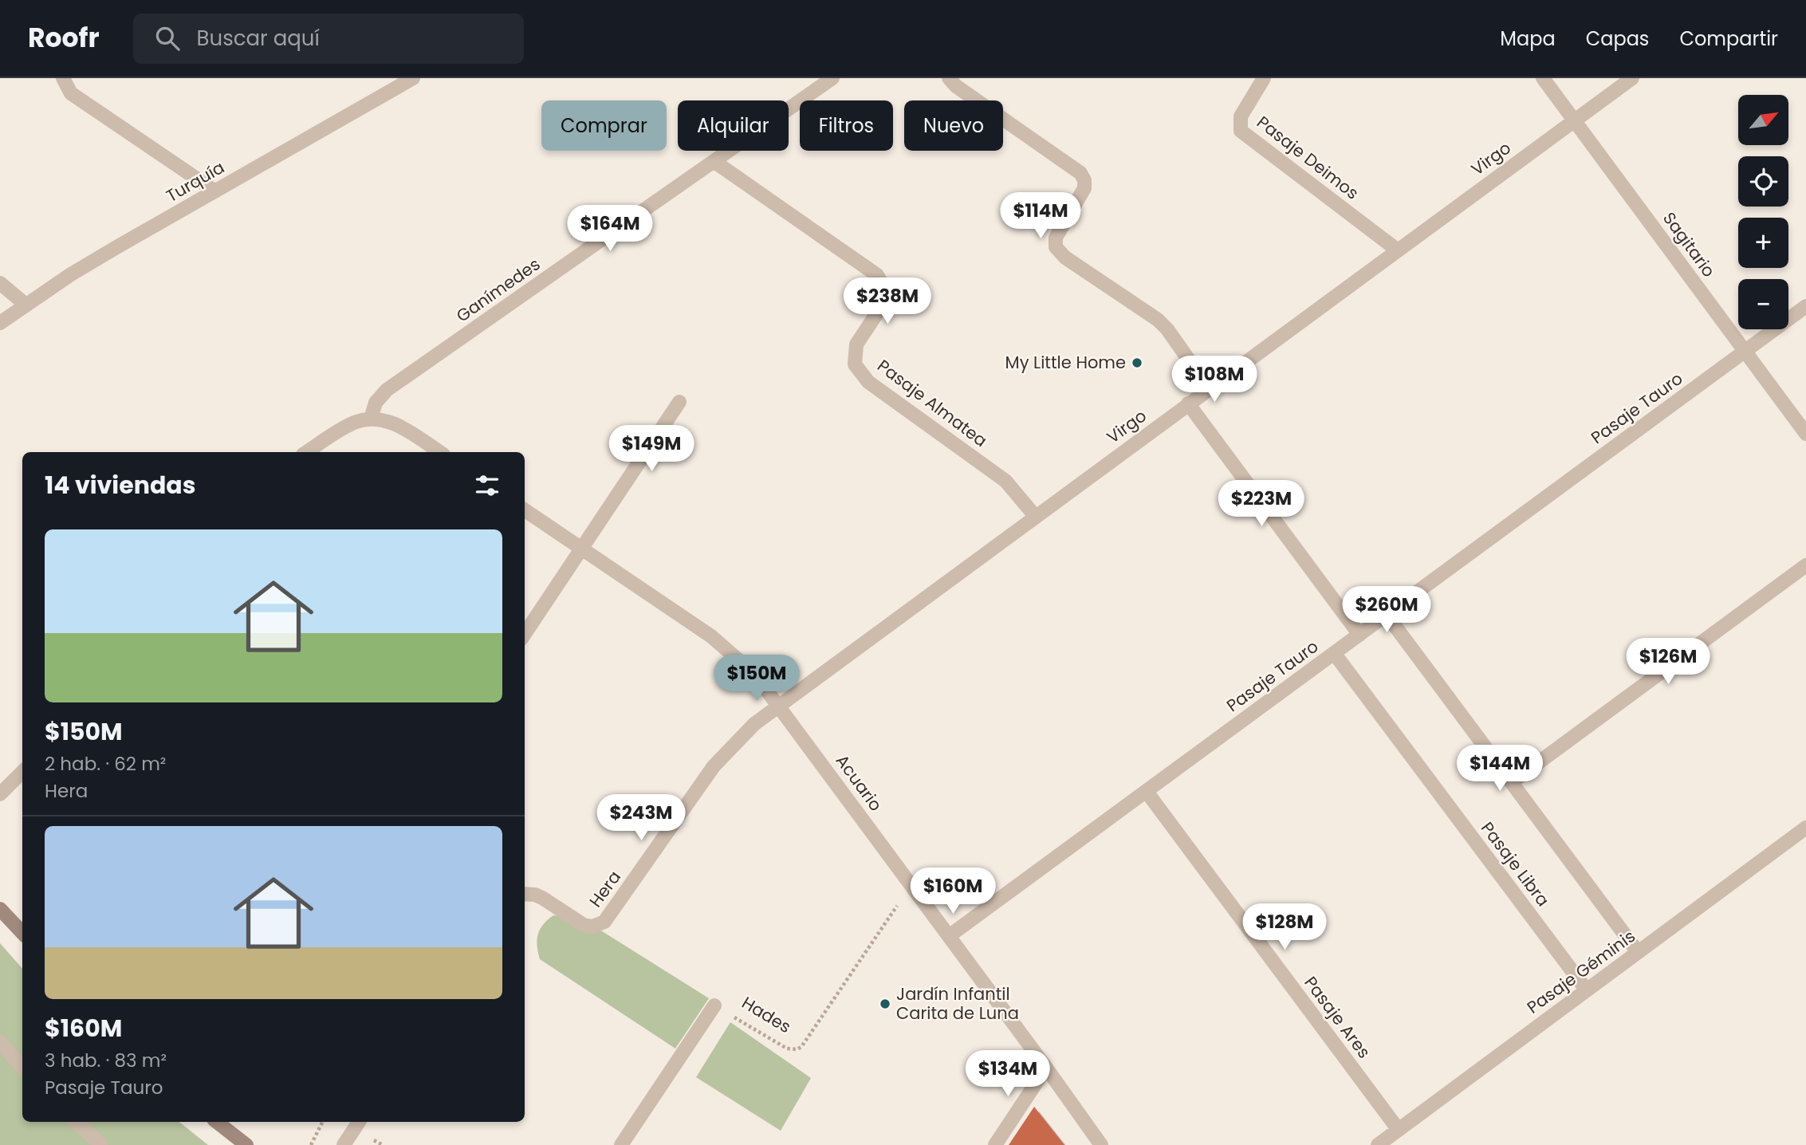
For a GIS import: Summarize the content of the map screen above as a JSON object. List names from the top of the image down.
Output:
{
  "streets": {
    "street": [
      "Pasaje Deimos",
      "Virgo",
      "Turquía",
      "Sagitario",
      "Ganímedes",
      "Pasaje Almatea",
      "Pasaje Tauro",
      "Acuario",
      "Pasaje Libra",
      "Hera",
      "Pasaje Géminis",
      "Hades",
      "Pasaje Ares"
    ]
  },
  "crossings": [
    ["Pasaje Deimos", "Virgo"],
    ["Virgo", "Sagitario"],
    ["Virgo", "Pasaje Almatea"],
    ["Virgo", "Acuario"],
    ["Virgo", "Hera"],
    ["Sagitario", "Pasaje Tauro"],
    ["Ganímedes", "Pasaje Almatea"],
    ["Pasaje Tauro", "Acuario"],
    ["Pasaje Tauro", "Pasaje Libra"],
    ["Pasaje Tauro", "Pasaje Ares"],
    ["Acuario", "Hera"],
    ["Pasaje Libra", "Pasaje Géminis"],
    ["Pasaje Géminis", "Pasaje Ares"]
  ],
  "places": ["My Little Home", "Jardín Infantil Carita de Luna"],
  "north": "top right",
  "page": {
    "header": "Roofr",
    "search": "Buscar aquí",
    "nav": ["Mapa", "Capas", "Compartir"],
    "map_buttons": ["+", "−"],
    "chip": [
      "Comprar",
      "Alquilar",
      "Filtros",
      "Nuevo"
    ],
    "price": [
      "$114M",
      "$164M",
      "$238M",
      "$108M",
      "$149M",
      "$223M",
      "$260M",
      "$126M",
      "$150M",
      "$144M",
      "$243M",
      "$160M",
      "$128M",
      "$134M"
    ],
    "heading": "14 viviendas",
    "list": [
      {
        "name": "$150M",
        "note": "2 hab. · 62 m² · Hera"
      },
      {
        "name": "$160M",
        "note": "3 hab. · 83 m² · Pasaje Tauro"
      }
    ]
  }
}
